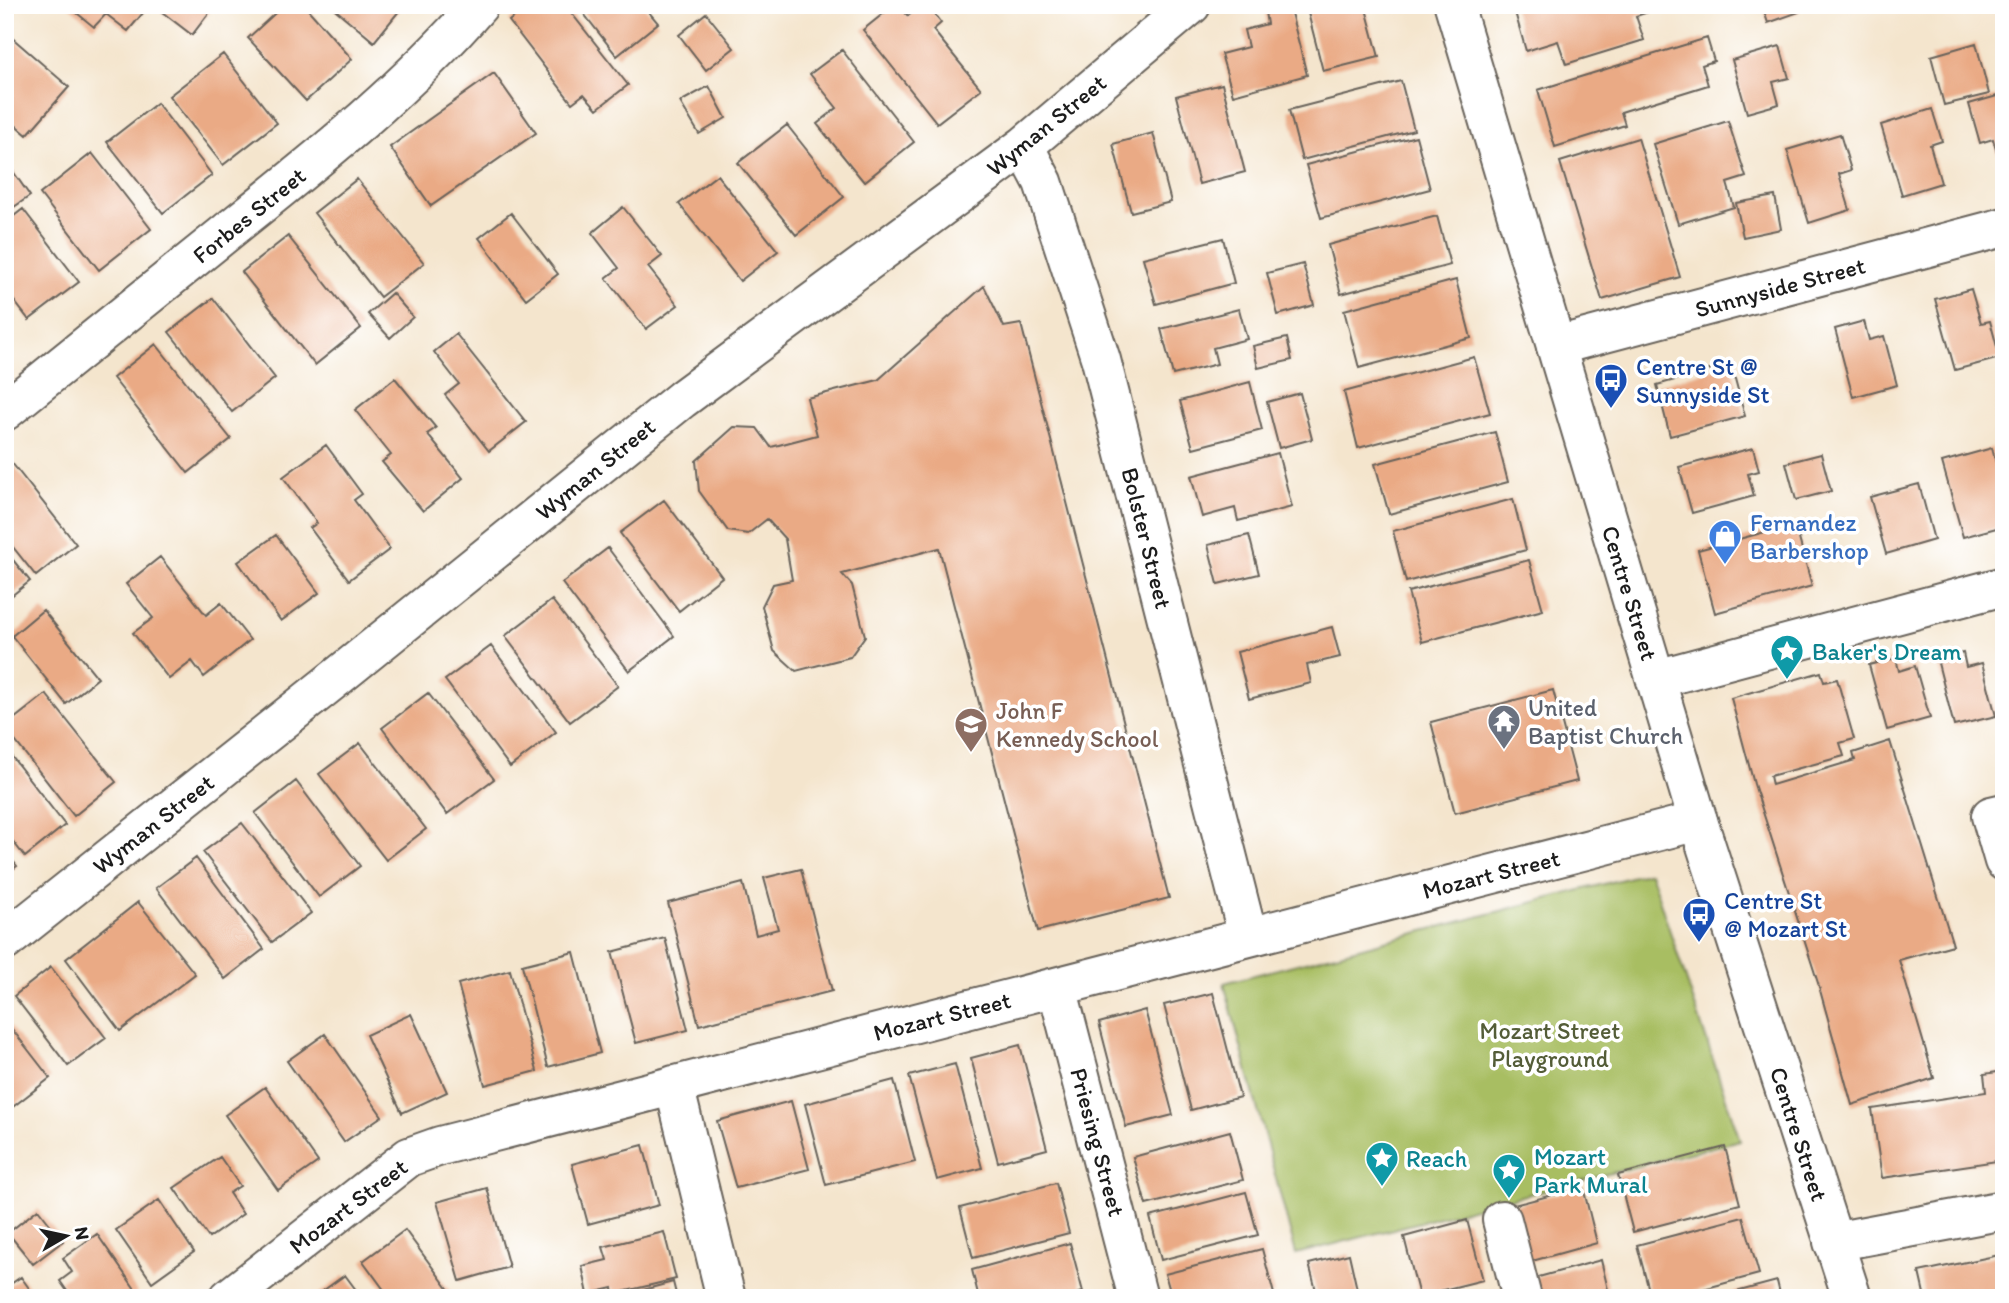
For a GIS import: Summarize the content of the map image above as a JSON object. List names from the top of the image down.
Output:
{
  "streets": {
    "street": [
      "Wyman Street",
      "Forbes Street",
      "Sunnyside Street",
      "Bolster Street",
      "Centre Street",
      "Mozart Street",
      "Priesing Street"
    ]
  },
  "crossings": [
    ["Wyman Street", "Bolster Street"],
    ["Sunnyside Street", "Centre Street"],
    ["Bolster Street", "Mozart Street"],
    ["Centre Street", "Mozart Street"],
    ["Mozart Street", "Priesing Street"]
  ],
  "parks": ["Mozart Street Playground"],
  "places": {
    "bus stop": ["Centre St @ Sunnyside St", "Centre St @ Mozart St"],
    "shop": ["Fernandez Barbershop"],
    "place": ["Baker's Dream", "Reach", "Mozart Park Mural"],
    "temple": ["United Baptist Church"],
    "school or university": ["John F Kennedy School"]
  },
  "north": "right"
}
